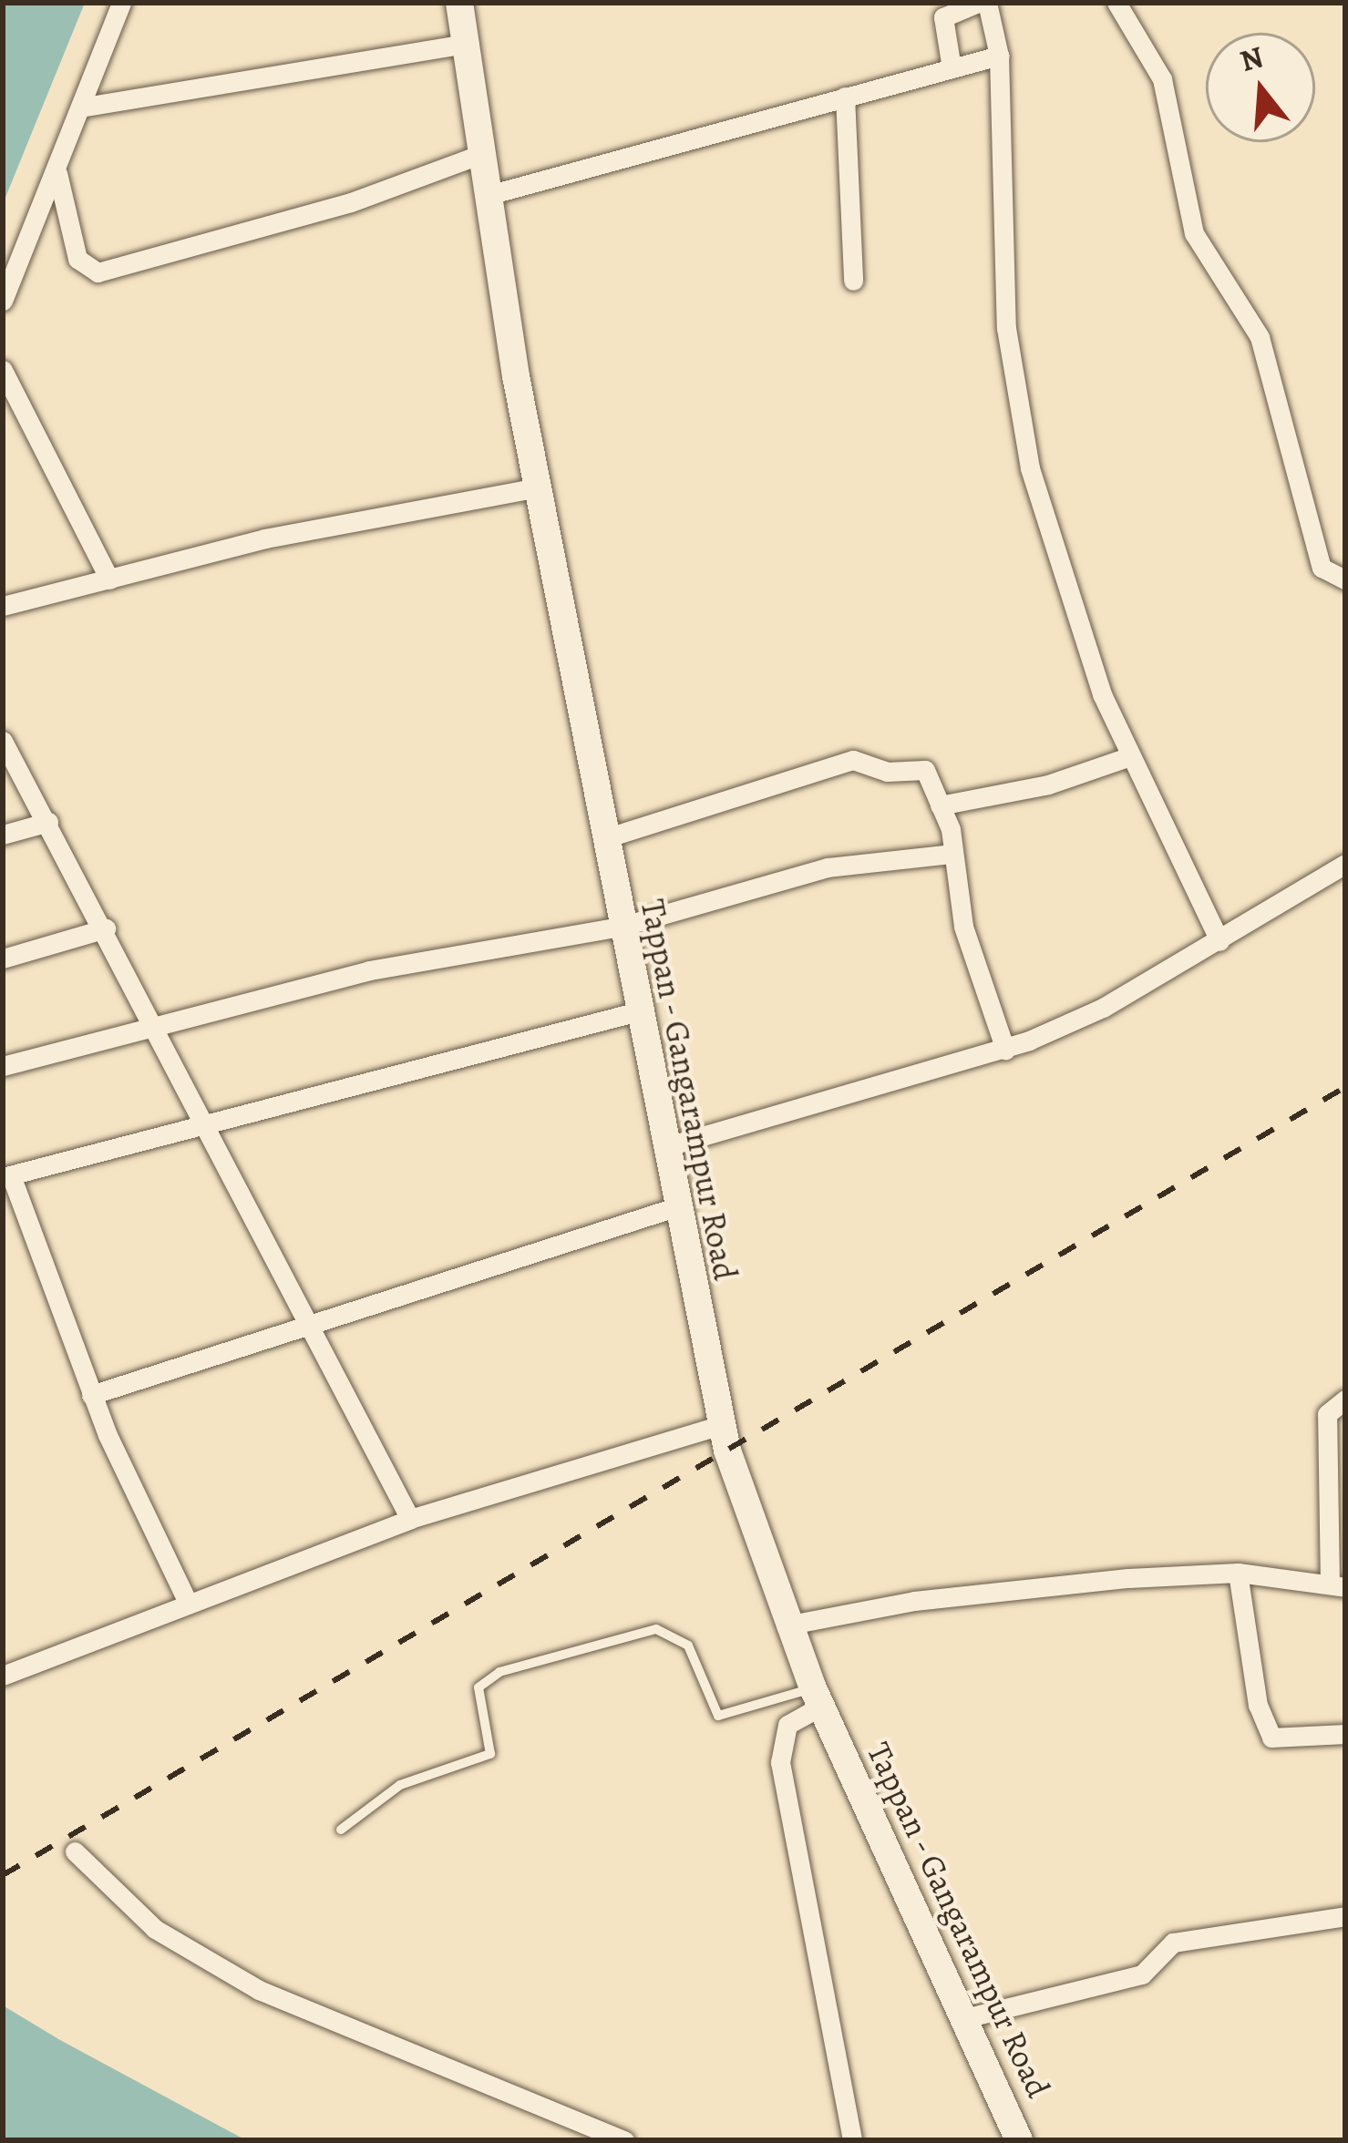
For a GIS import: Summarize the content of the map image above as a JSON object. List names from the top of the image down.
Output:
{
  "streets": {
    "main road": ["Tappan - Gangarampur Road"]
  },
  "north": "top"
}
